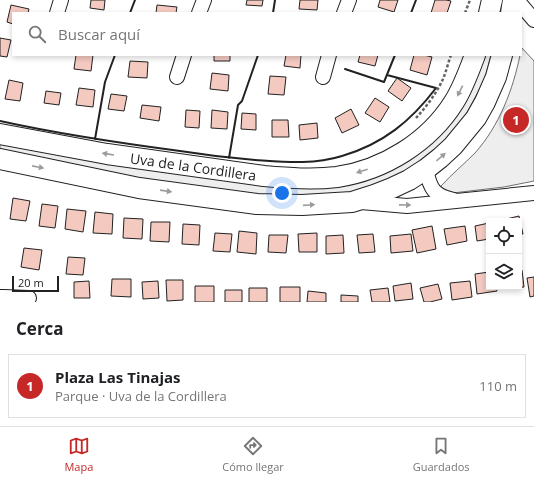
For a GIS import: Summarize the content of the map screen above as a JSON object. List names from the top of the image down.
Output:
{
  "streets": {
    "street": ["Uva de la Cordillera"]
  },
  "scale_bar": "20 m",
  "page": {
    "search": "Buscar aquí",
    "pins": "1",
    "scale": "20 m",
    "heading": "Cerca",
    "list": [
      {
        "mark": "1",
        "name": "Plaza Las Tinajas",
        "note": "Parque · Uva de la Cordillera",
        "value": "110 m"
      }
    ],
    "nav": ["Mapa", "Cómo llegar", "Guardados"]
  }
}
